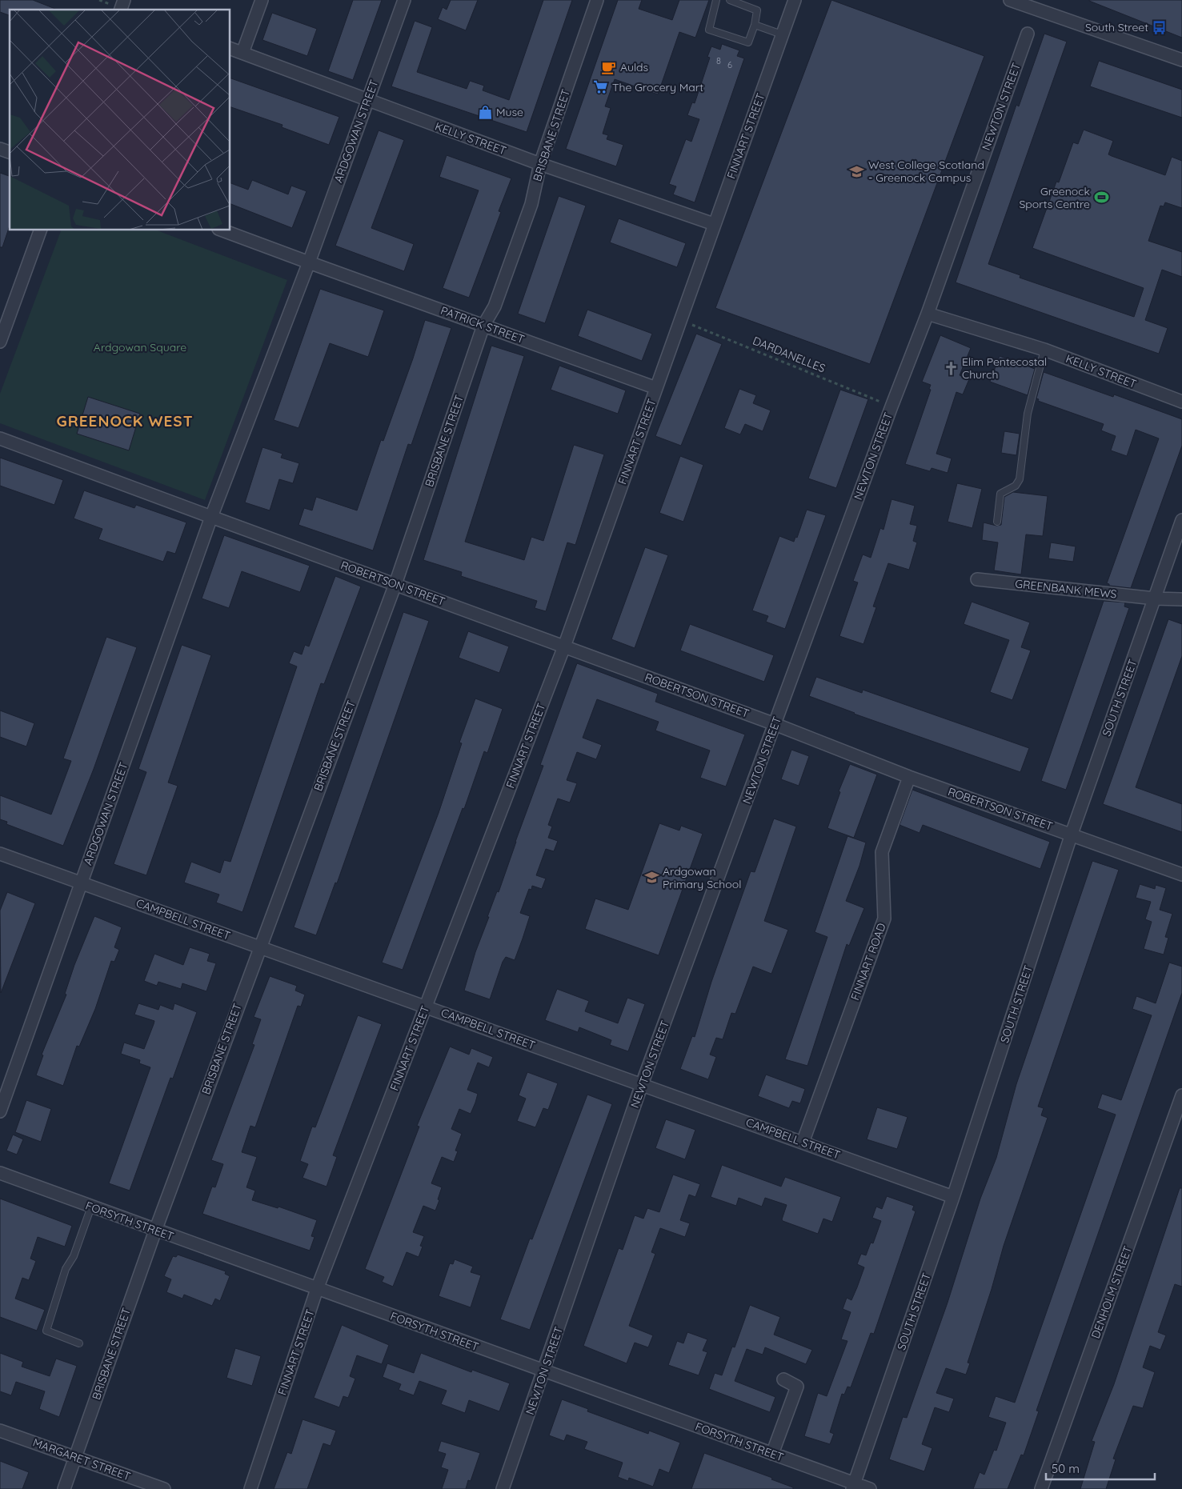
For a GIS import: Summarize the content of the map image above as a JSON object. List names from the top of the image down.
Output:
{
  "streets": {
    "street": [
      "NEWTON STREET",
      "ARDGOWAN STREET",
      "BRISBANE STREET",
      "FINNART STREET",
      "KELLY STREET",
      "PATRICK STREET",
      "ROBERTSON STREET",
      "GREENBANK MEWS",
      "SOUTH STREET",
      "CAMPBELL STREET",
      "FINNART ROAD",
      "FORSYTH STREET",
      "DENHOLM STREET",
      "MARGARET STREET"
    ],
    "path": ["DARDANELLES"]
  },
  "crossings": [
    ["NEWTON STREET", "KELLY STREET"],
    ["NEWTON STREET", "DARDANELLES"],
    ["NEWTON STREET", "ROBERTSON STREET"],
    ["NEWTON STREET", "CAMPBELL STREET"],
    ["NEWTON STREET", "FORSYTH STREET"],
    ["ARDGOWAN STREET", "KELLY STREET"],
    ["ARDGOWAN STREET", "PATRICK STREET"],
    ["ARDGOWAN STREET", "ROBERTSON STREET"],
    ["ARDGOWAN STREET", "CAMPBELL STREET"],
    ["BRISBANE STREET", "KELLY STREET"],
    ["BRISBANE STREET", "PATRICK STREET"],
    ["BRISBANE STREET", "ROBERTSON STREET"],
    ["BRISBANE STREET", "CAMPBELL STREET"],
    ["BRISBANE STREET", "FORSYTH STREET"],
    ["BRISBANE STREET", "MARGARET STREET"],
    ["FINNART STREET", "KELLY STREET"],
    ["FINNART STREET", "PATRICK STREET"],
    ["FINNART STREET", "DARDANELLES"],
    ["FINNART STREET", "ROBERTSON STREET"],
    ["FINNART STREET", "CAMPBELL STREET"],
    ["FINNART STREET", "FORSYTH STREET"],
    ["ROBERTSON STREET", "SOUTH STREET"],
    ["ROBERTSON STREET", "FINNART ROAD"],
    ["GREENBANK MEWS", "SOUTH STREET"],
    ["SOUTH STREET", "CAMPBELL STREET"],
    ["SOUTH STREET", "FORSYTH STREET"],
    ["CAMPBELL STREET", "FINNART ROAD"]
  ],
  "districts": ["GREENOCK WEST"],
  "parks": ["Ardgowan Square"],
  "places": {
    "bus stop": ["South Street"],
    "cafe": ["Aulds"],
    "supermarket": ["The Grocery Mart"],
    "shop": ["Muse"],
    "school or university": ["West College Scotland - Greenock Campus", "Ardgowan Primary School"],
    "sports": ["Greenock Sports Centre"],
    "church": ["Elim Pentecostal Church"]
  },
  "house_numbers": ["8", "6"],
  "scale_bar": "50 m"
}
